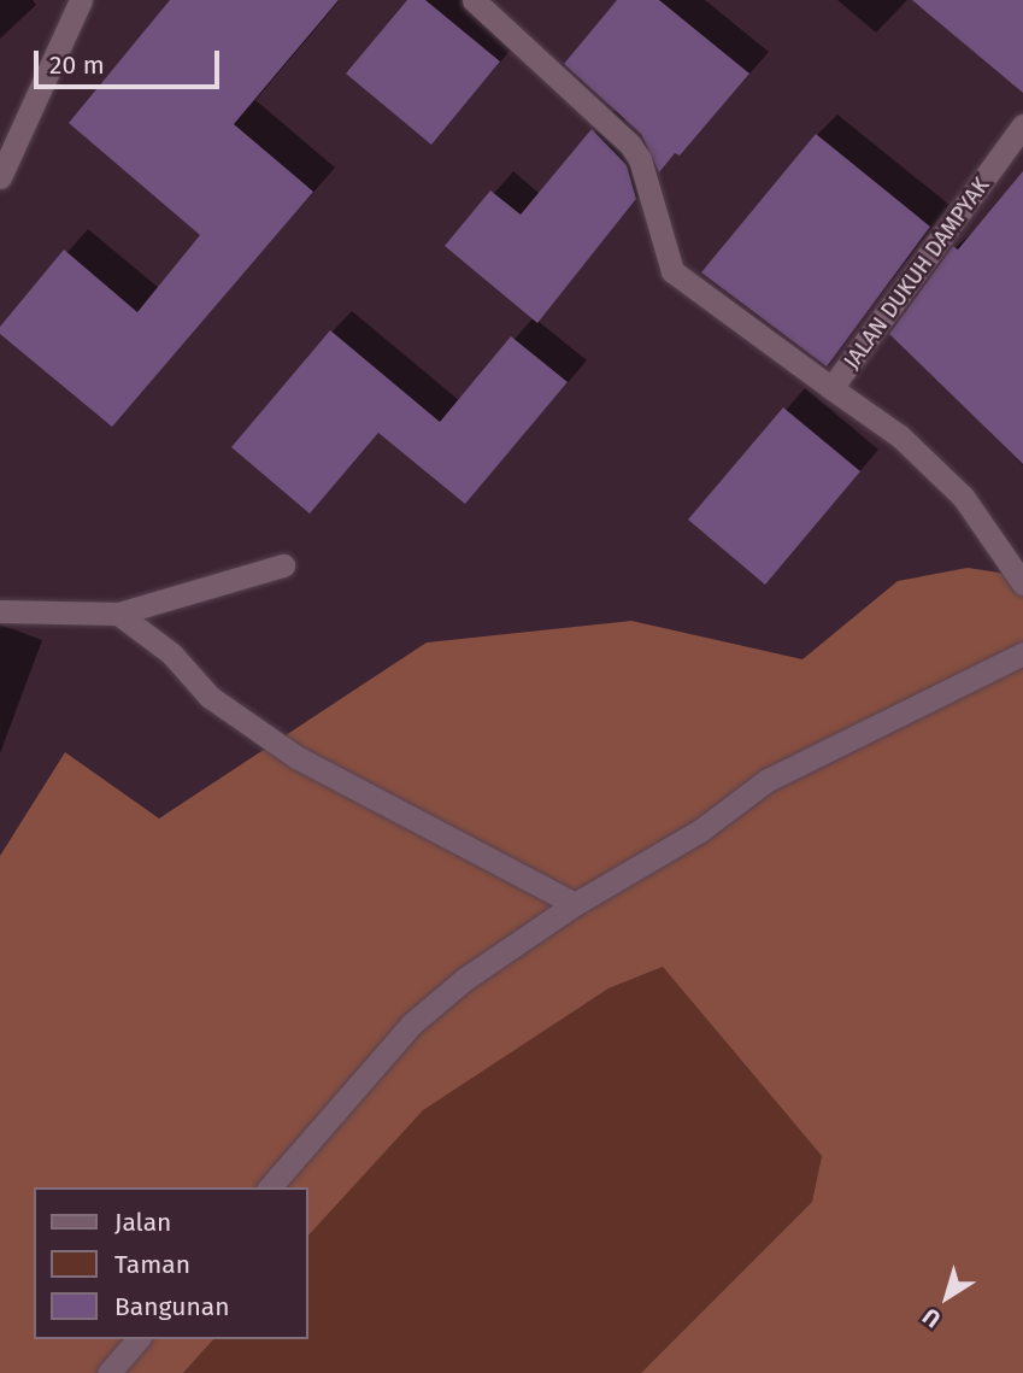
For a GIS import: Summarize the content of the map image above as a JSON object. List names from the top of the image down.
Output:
{
  "streets": {
    "street": ["JALAN DUKUH DAMPYAK"]
  },
  "legend": ["Jalan", "Taman", "Bangunan"],
  "scale_bar": "20 m",
  "north": "bottom left"
}
